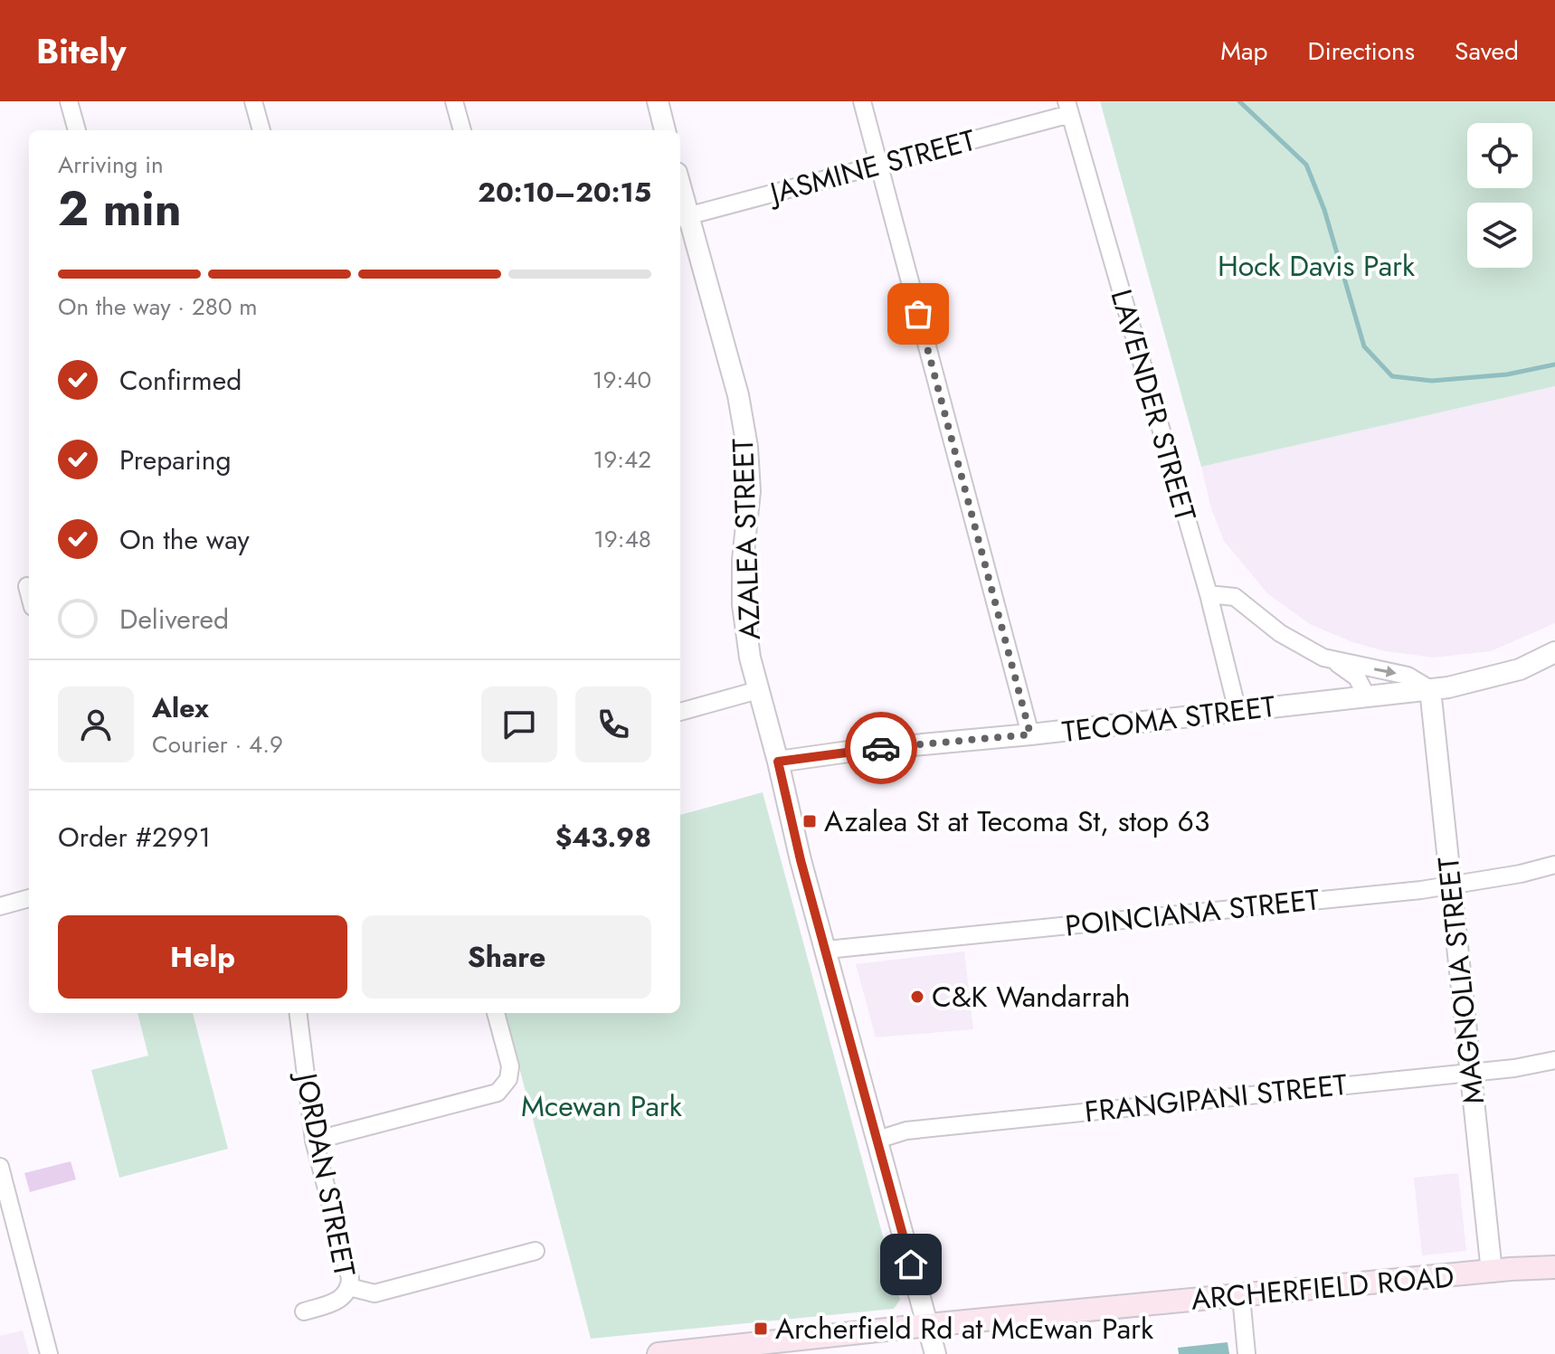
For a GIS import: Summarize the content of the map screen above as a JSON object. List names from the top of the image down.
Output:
{
  "streets": {
    "main road": ["ARCHERFIELD ROAD"],
    "street": [
      "JASMINE STREET",
      "LAVENDER STREET",
      "AZALEA STREET",
      "TECOMA STREET",
      "POINCIANA STREET",
      "MAGNOLIA STREET",
      "FRANGIPANI STREET",
      "JORDAN STREET"
    ]
  },
  "crossings": [
    ["JASMINE STREET", "LAVENDER STREET"],
    ["JASMINE STREET", "AZALEA STREET"],
    ["LAVENDER STREET", "TECOMA STREET"],
    ["AZALEA STREET", "TECOMA STREET"],
    ["AZALEA STREET", "POINCIANA STREET"],
    ["AZALEA STREET", "FRANGIPANI STREET"],
    ["AZALEA STREET", "ARCHERFIELD ROAD"],
    ["TECOMA STREET", "MAGNOLIA STREET"],
    ["POINCIANA STREET", "MAGNOLIA STREET"],
    ["MAGNOLIA STREET", "FRANGIPANI STREET"],
    ["MAGNOLIA STREET", "ARCHERFIELD ROAD"]
  ],
  "parks": ["Hock Davis Park", "Mcewan Park"],
  "places": {
    "transit": ["Azalea St at Tecoma St, stop 63", "Archerfield Rd at McEwan Park"],
    "other": ["C&K Wandarrah"]
  },
  "page": {
    "header": "Bitely",
    "nav": ["Map", "Directions", "Saved"],
    "heading": ["2 min", "Arriving in", "20:10–20:15"],
    "panel": [
      "Alex",
      "Courier · 4.9",
      "Order #2991",
      "$43.98"
    ],
    "bar": "On the way · 280 m",
    "list": [
      ["Confirmed", "19:40"],
      ["Preparing", "19:42"],
      ["On the way", "19:48"],
      "Delivered"
    ],
    "buttons": ["Help", "Share"]
  }
}
